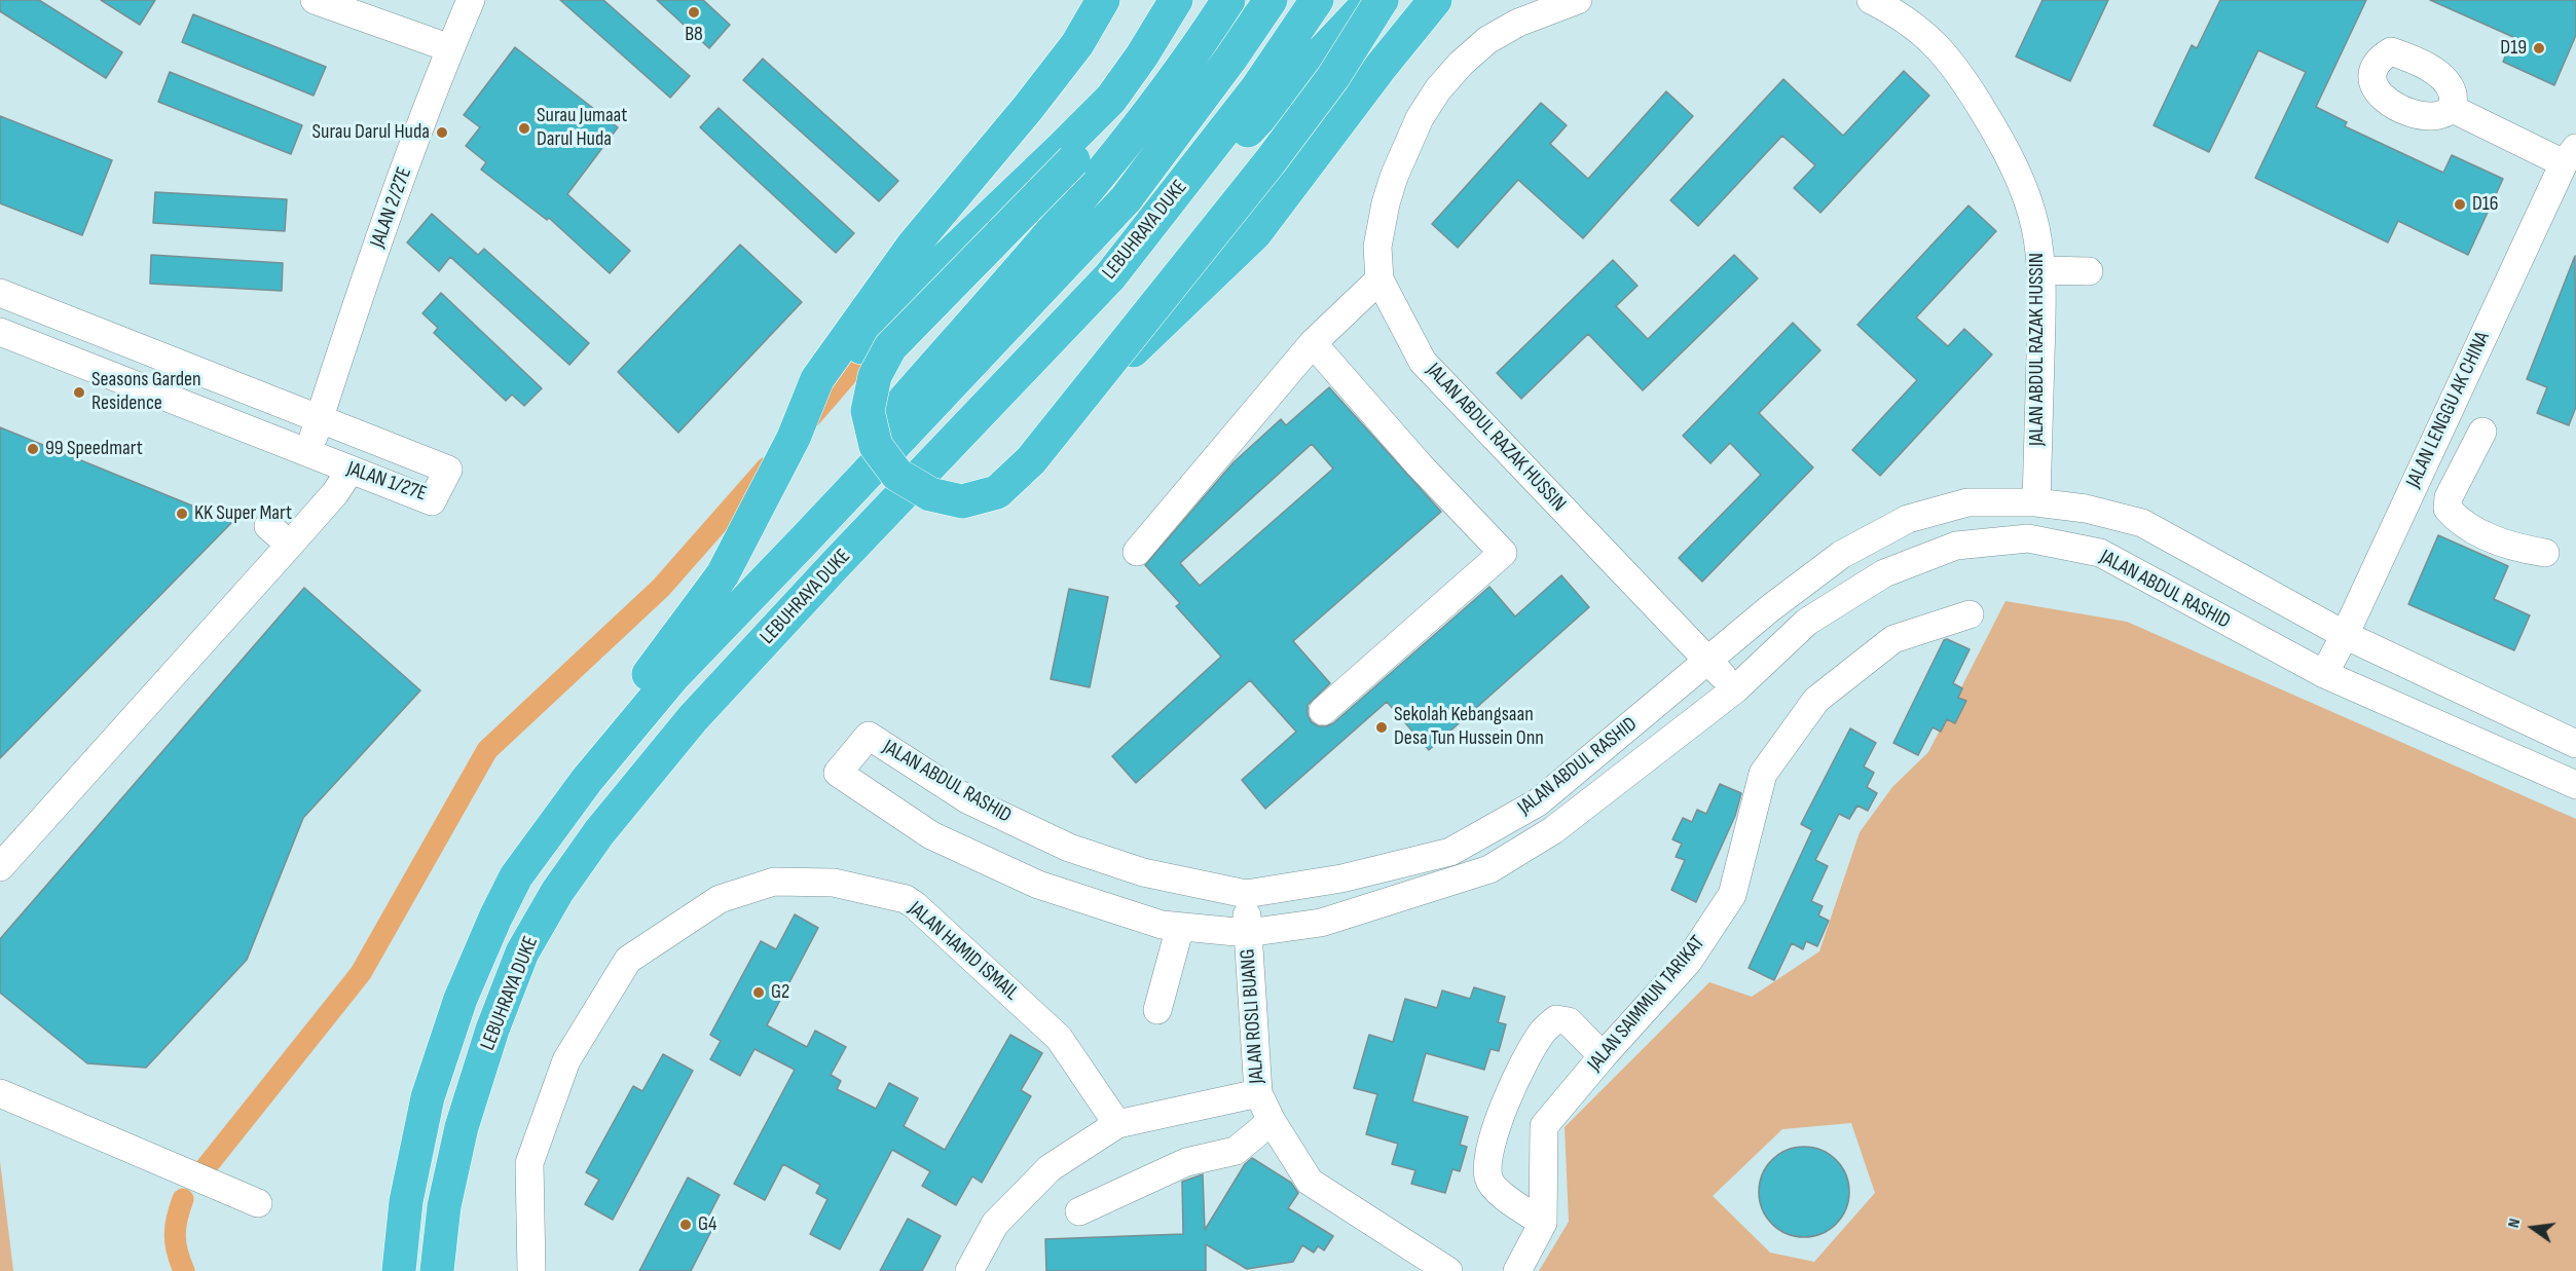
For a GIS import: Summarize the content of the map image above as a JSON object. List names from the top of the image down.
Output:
{
  "streets": {
    "highway": ["LEBUHRAYA DUKE"],
    "street": [
      "JALAN 2/27E",
      "JALAN ABDUL RAZAK HUSSIN",
      "JALAN LENGGU AK CHINA",
      "JALAN 1/27E",
      "JALAN ABDUL RASHID",
      "JALAN HAMID ISMAIL",
      "JALAN SAIMMUN TARIKAT",
      "JALAN ROSLI BUANG"
    ]
  },
  "crossings": [
    ["JALAN 2/27E", "JALAN 1/27E"],
    ["JALAN ABDUL RAZAK HUSSIN", "JALAN ABDUL RASHID"],
    ["JALAN LENGGU AK CHINA", "JALAN ABDUL RASHID"],
    ["JALAN ABDUL RASHID", "JALAN ROSLI BUANG"]
  ],
  "places": [
    "B8",
    "D19",
    "Surau Jumaat Darul Huda",
    "Surau Darul Huda",
    "D16",
    "Seasons Garden Residence",
    "99 Speedmart",
    "KK Super Mart",
    "Sekolah Kebangsaan Desa Tun Hussein Onn",
    "G2",
    "G4"
  ],
  "north": "left"
}
